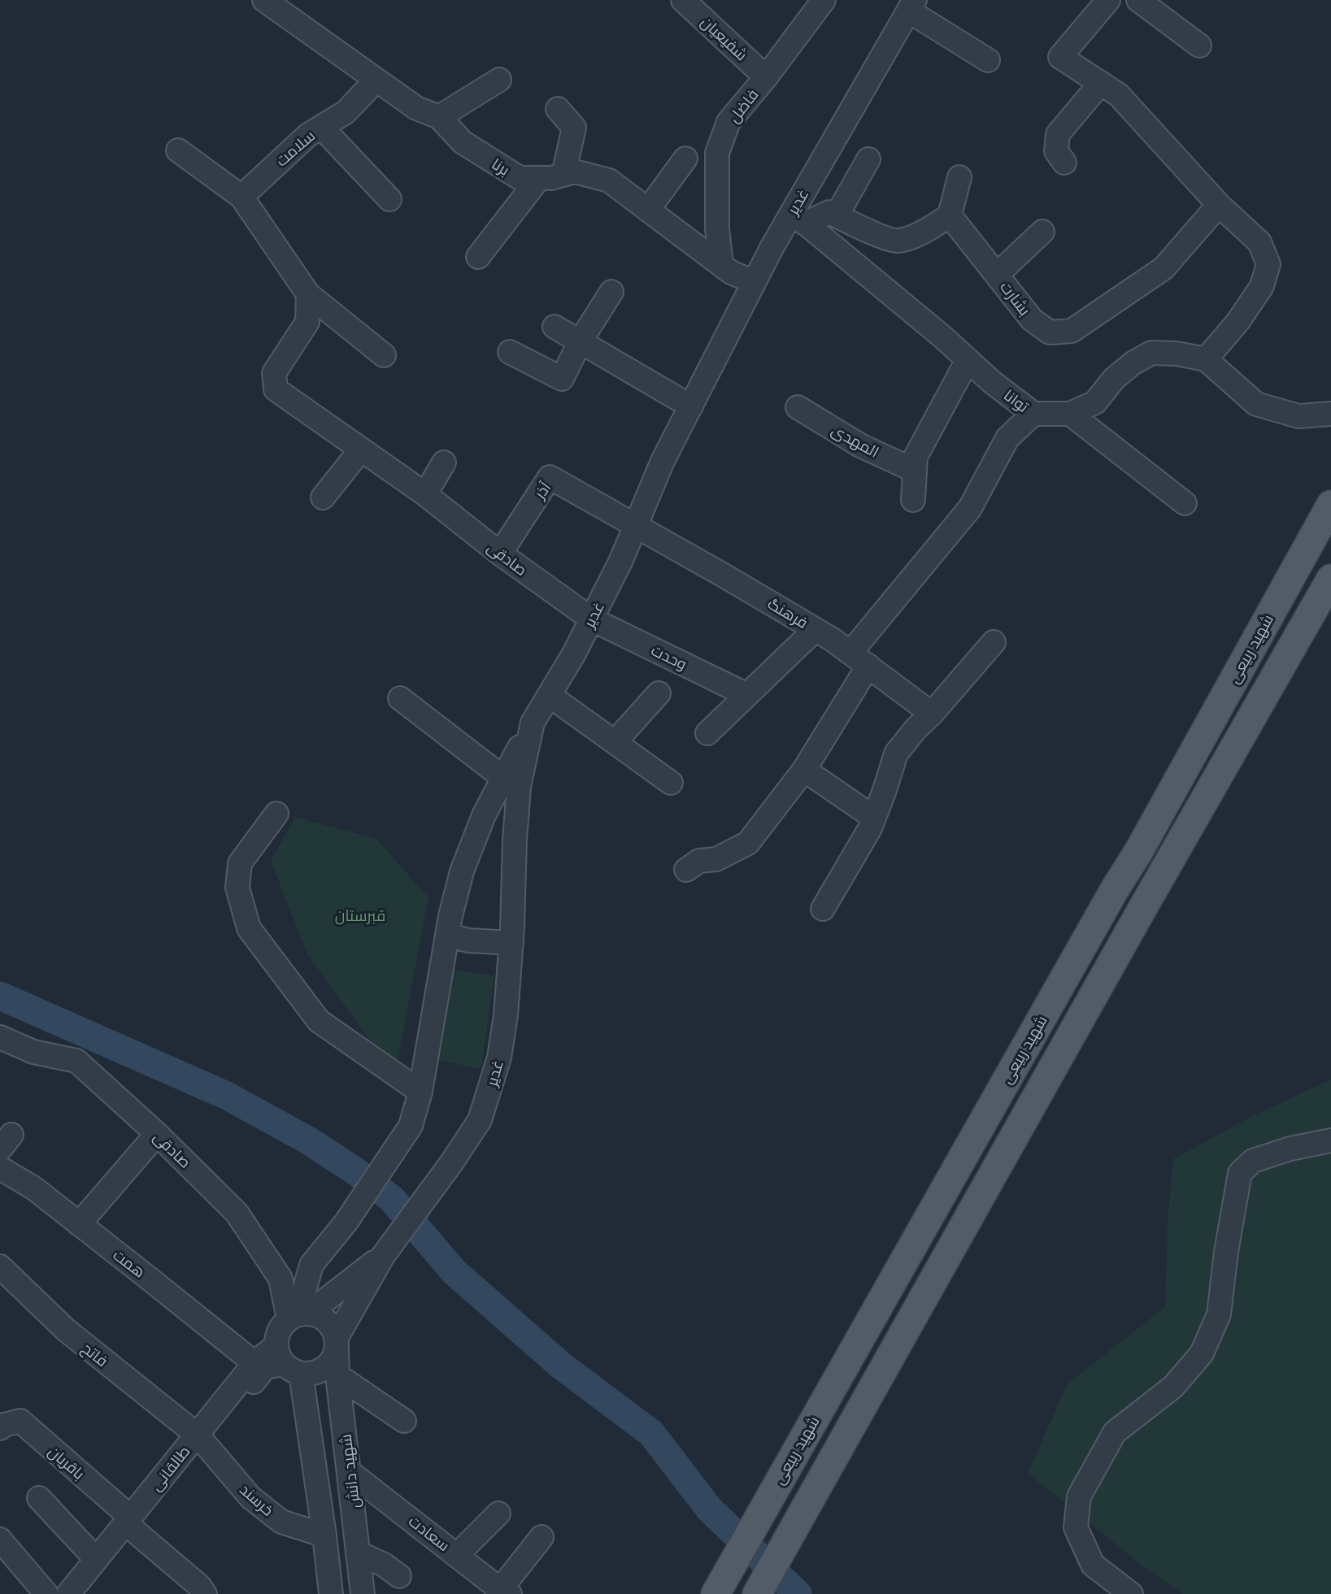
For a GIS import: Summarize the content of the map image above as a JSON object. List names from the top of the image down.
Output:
{
  "streets": {
    "main road": ["شهید ربیعی"],
    "street": [
      "شفیعیان",
      "فاضل",
      "سلامت",
      "برنا",
      "غدیر",
      "بشارت",
      "توانا",
      "المهدی",
      "آذر",
      "صادقی",
      "فرهنگ",
      "وحدت",
      "همت",
      "فاتح",
      "باقریان",
      "طالقانی",
      "شهید دانش",
      "خرسند",
      "سعادت"
    ]
  },
  "crossings": [
    ["شفیعیان", "فاضل"],
    ["فاضل", "برنا"],
    ["سلامت", "برنا"],
    ["برنا", "غدیر"],
    ["غدیر", "توانا"],
    ["غدیر", "آذر"],
    ["غدیر", "صادقی"],
    ["غدیر", "فرهنگ"],
    ["غدیر", "وحدت"],
    ["آذر", "صادقی"],
    ["آذر", "فرهنگ"],
    ["صادقی", "وحدت"],
    ["صادقی", "طالقانی"],
    ["صادقی", "شهید دانش"],
    ["همت", "طالقانی"],
    ["فاتح", "طالقانی"],
    ["فاتح", "خرسند"],
    ["باقریان", "طالقانی"],
    ["طالقانی", "شهید دانش"],
    ["طالقانی", "خرسند"],
    ["شهید دانش", "سعادت"]
  ],
  "parks": ["قبرستان"]
}
